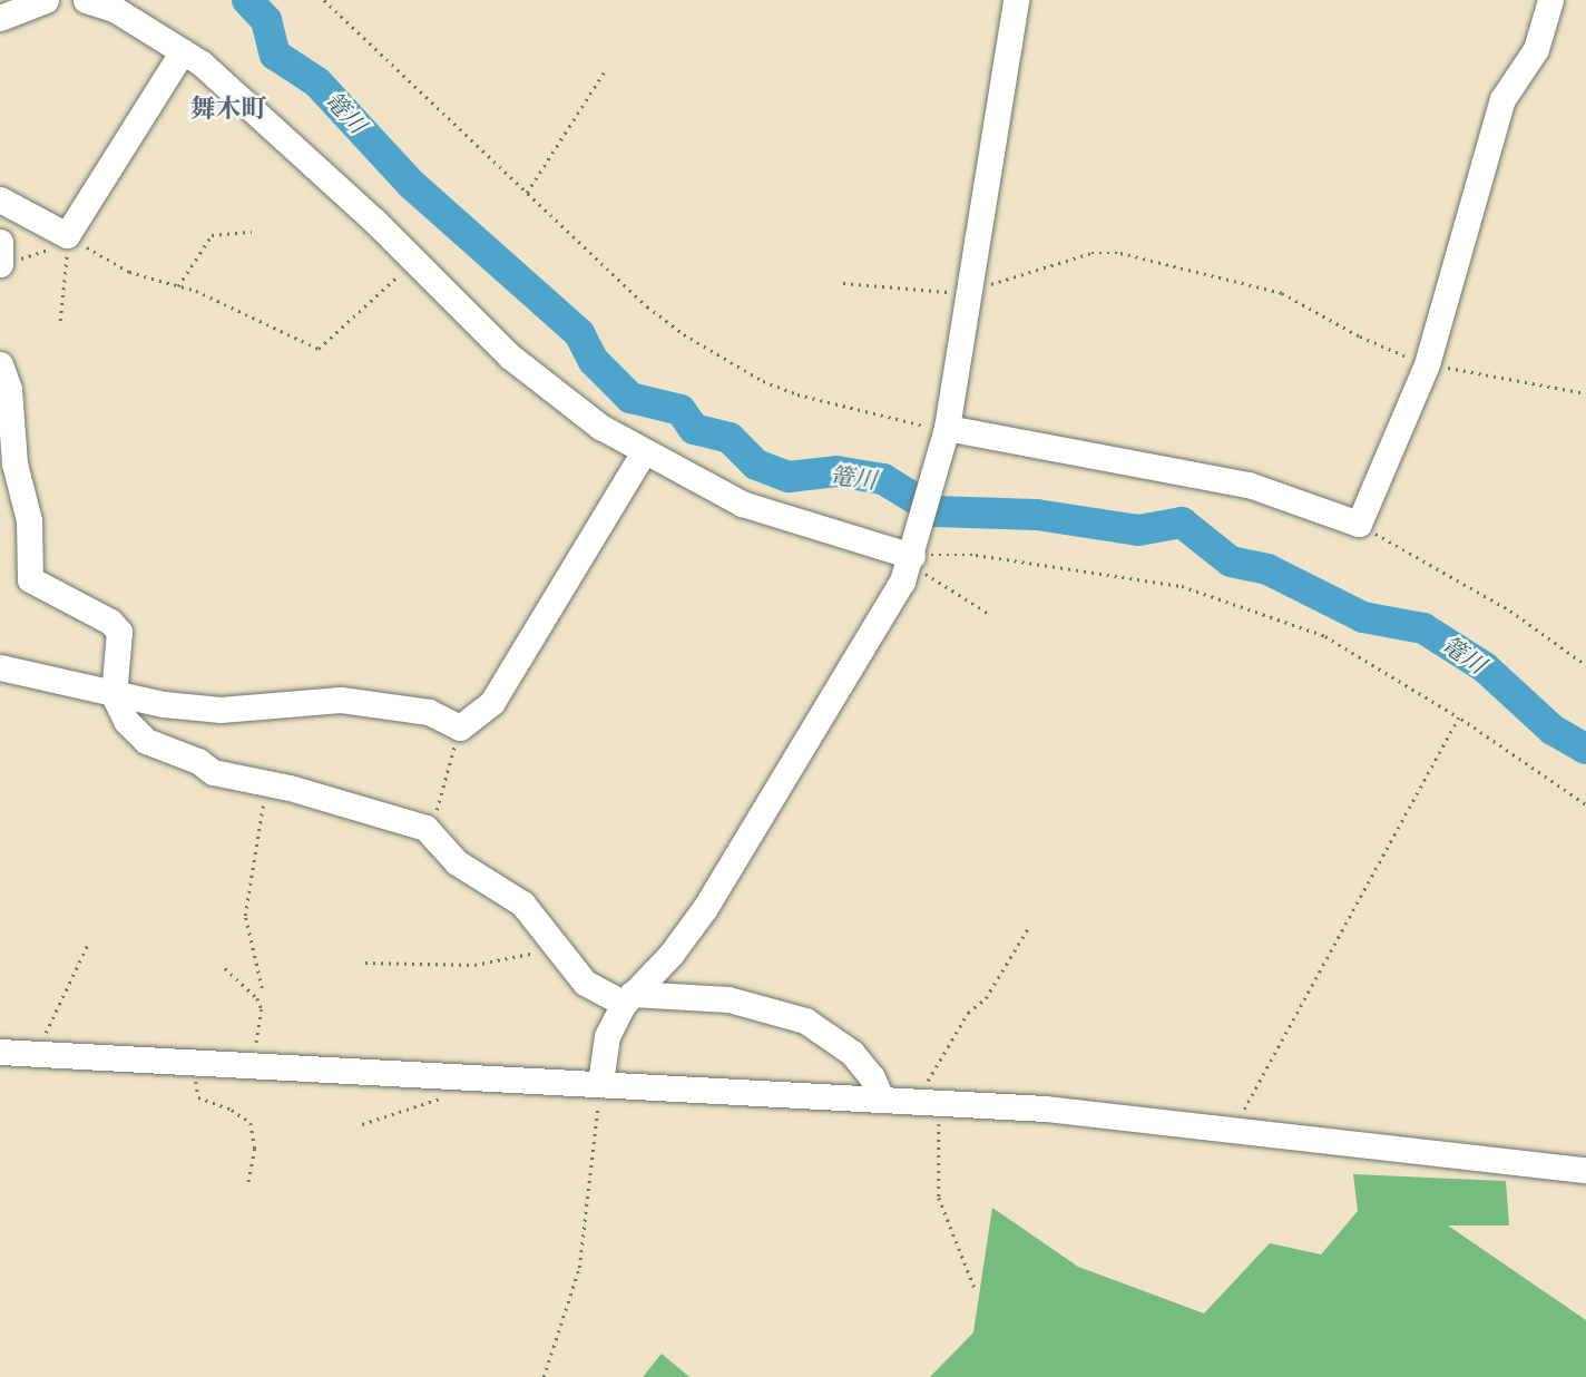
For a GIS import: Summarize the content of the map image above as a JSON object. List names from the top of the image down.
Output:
{
  "districts": ["舞木町"],
  "water": ["篭川"]
}
